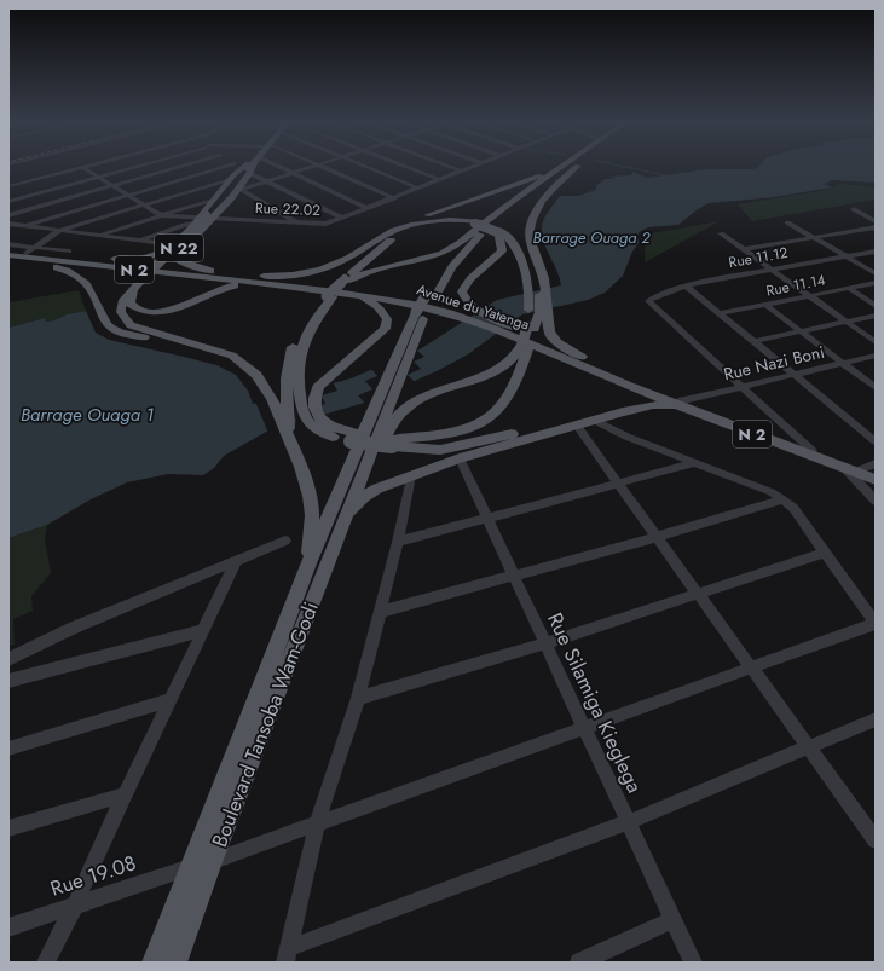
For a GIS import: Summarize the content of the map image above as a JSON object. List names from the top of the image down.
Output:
{
  "streets": {
    "main road": [
      "N 22",
      "N 2",
      "Avenue du Yatenga",
      "Boulevard Tansoba Wam-Godi"
    ],
    "street": [
      "Rue 22.02",
      "Rue 11.12",
      "Rue 11.14",
      "Rue Nazi Boni",
      "Rue Silamiga Kieglega",
      "Rue 19.08"
    ]
  },
  "crossings": [
    ["Rue 11.12", "Rue Nazi Boni"],
    ["Avenue du Yatenga", "Rue Nazi Boni"],
    ["Boulevard Tansoba Wam-Godi", "Rue 19.08"]
  ],
  "water": ["Barrage Ouaga 2", "Barrage Ouaga 1"]
}
